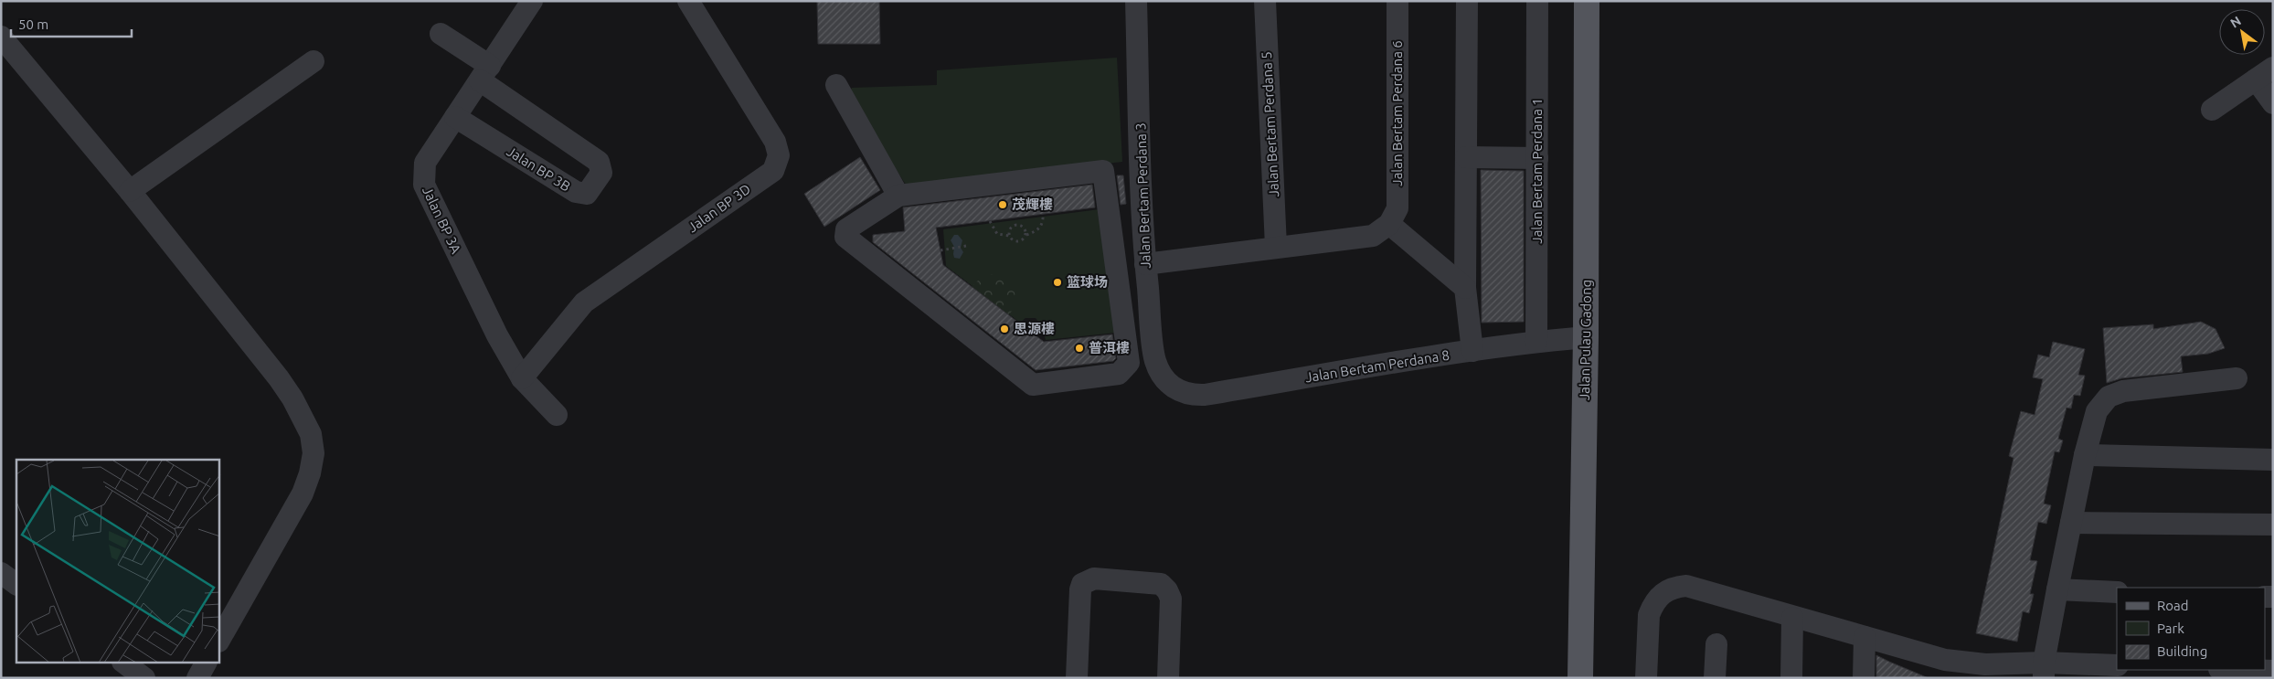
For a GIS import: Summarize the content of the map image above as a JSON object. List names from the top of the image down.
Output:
{
  "streets": {
    "main road": ["Jalan Pulau Gadong"],
    "street": [
      "Jalan Bertam Perdana 6",
      "Jalan Bertam Perdana 5",
      "Jalan BP 3B",
      "Jalan Bertam Perdana 1",
      "Jalan Bertam Perdana 3",
      "Jalan BP 3D",
      "Jalan BP 3A",
      "Jalan Bertam Perdana 8"
    ]
  },
  "crossings": [
    ["Jalan BP 3B", "Jalan BP 3A"],
    ["Jalan Bertam Perdana 1", "Jalan Bertam Perdana 8"],
    ["Jalan Bertam Perdana 3", "Jalan Bertam Perdana 8"],
    ["Jalan BP 3D", "Jalan BP 3A"],
    ["Jalan Pulau Gadong", "Jalan Bertam Perdana 8"]
  ],
  "places": [
    "茂輝樓",
    "篮球场",
    "思源樓",
    "普洱樓"
  ],
  "legend": ["Road", "Park", "Building"],
  "scale_bar": "50 m",
  "north": "top left"
}
